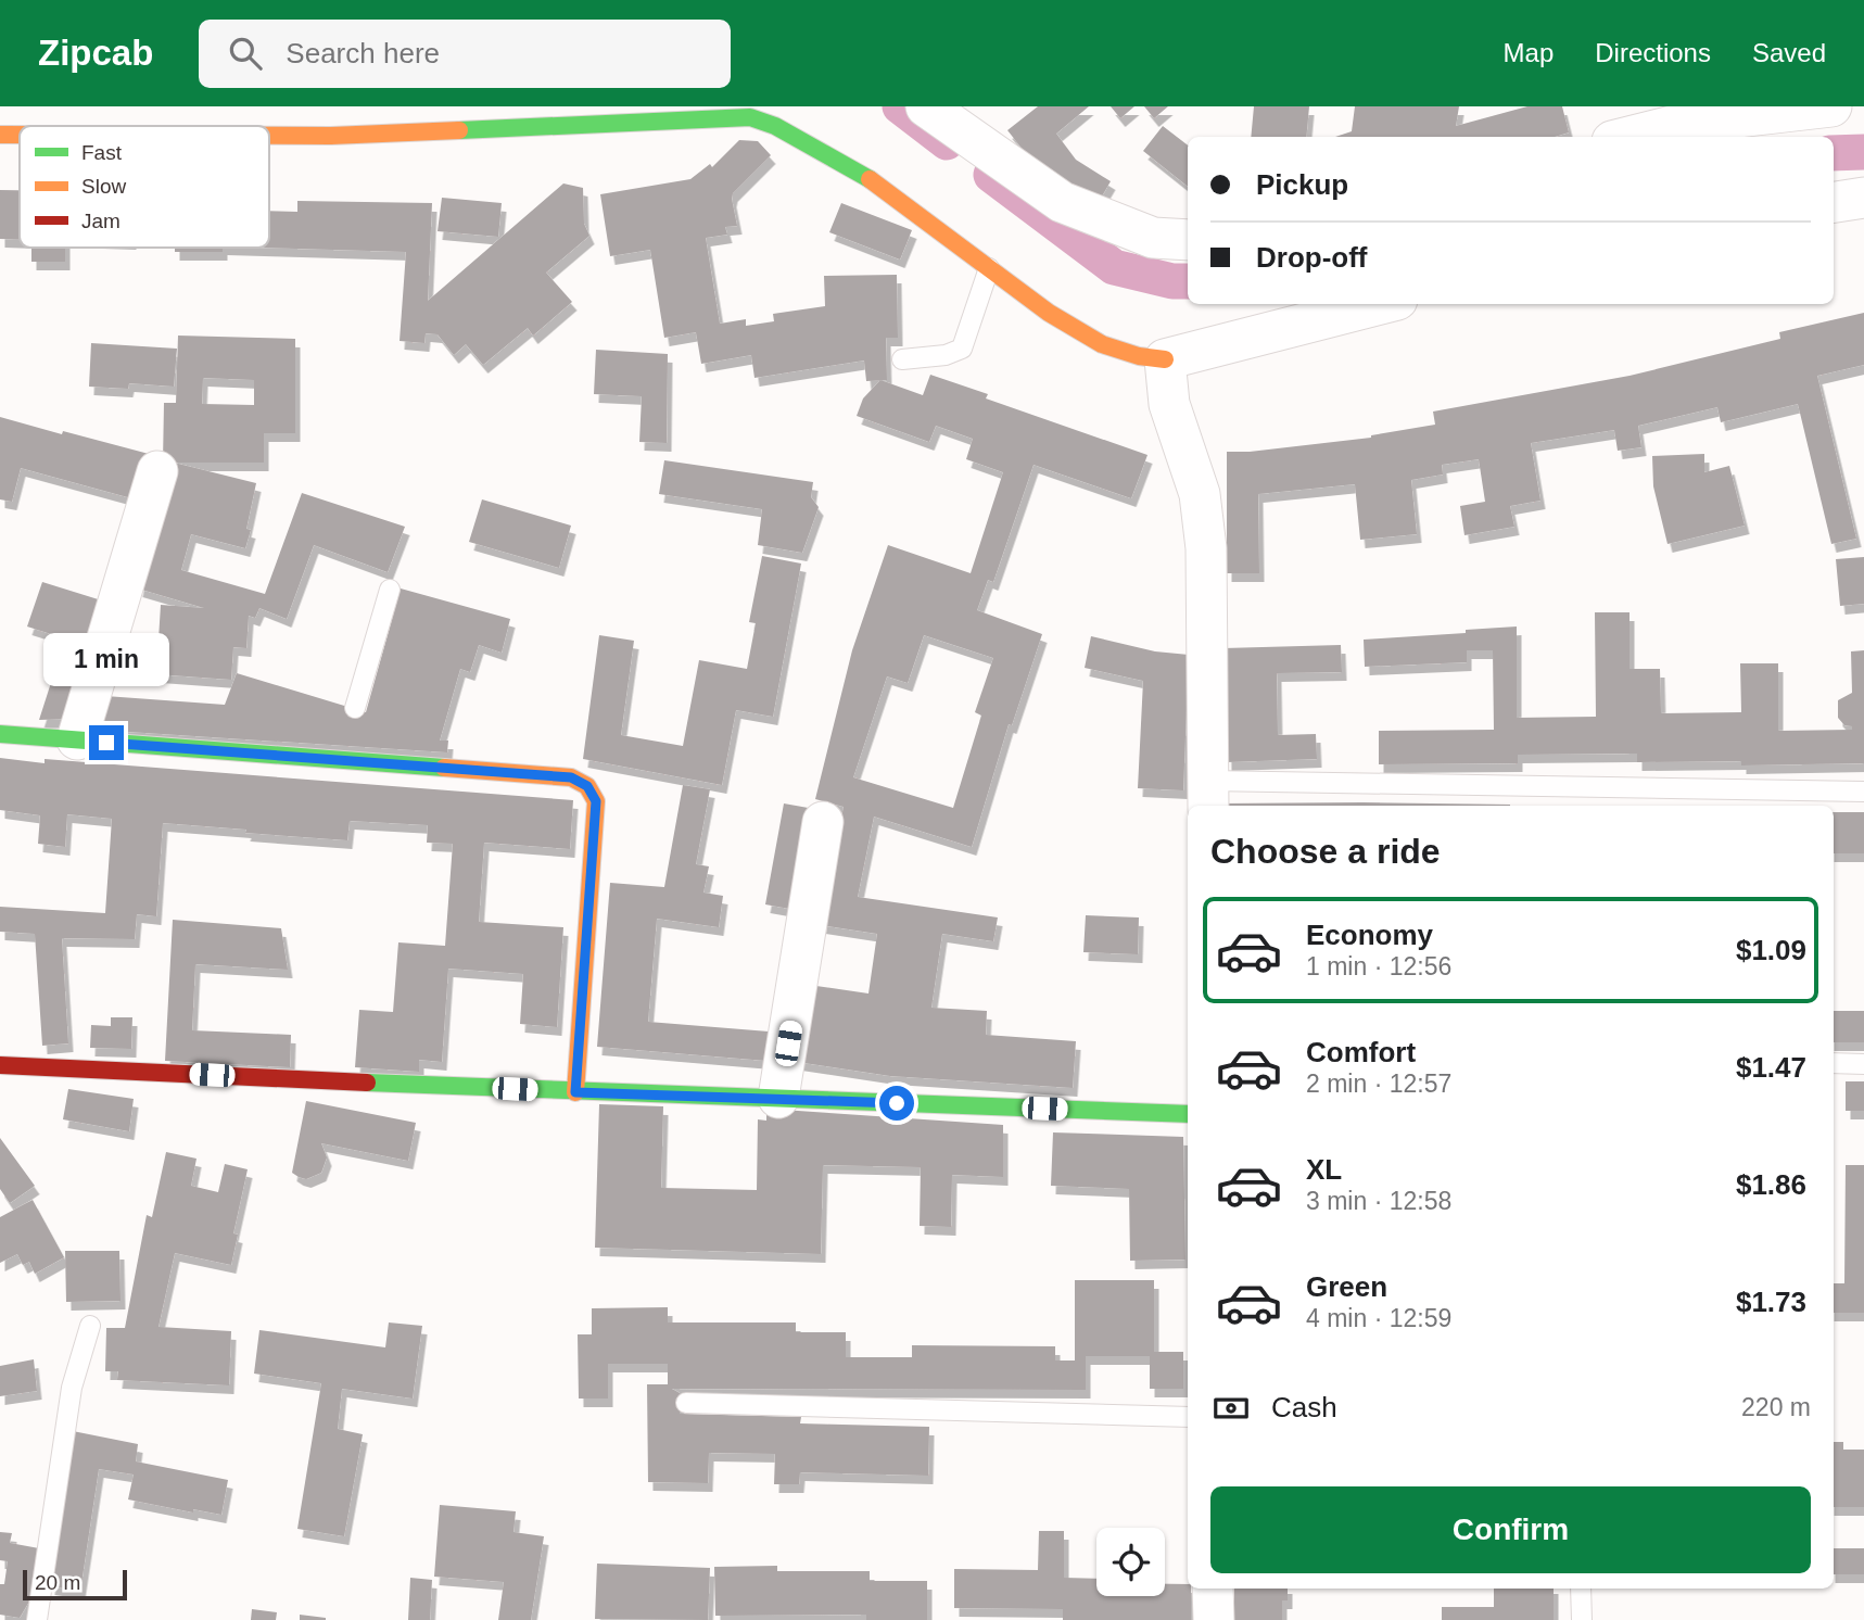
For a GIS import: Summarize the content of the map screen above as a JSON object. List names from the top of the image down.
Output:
{
  "legend": ["Fast", "Slow", "Jam"],
  "scale_bar": "20 m",
  "page": {
    "header": "Zipcab",
    "search": "Search here",
    "nav": ["Map", "Directions", "Saved"],
    "banner": ["Pickup", "Drop-off"],
    "bubble": "1 min",
    "heading": "Choose a ride",
    "list": [
      {
        "name": "Economy",
        "note": "1 min · 12:56",
        "value": "$1.09"
      },
      {
        "name": "Comfort",
        "note": "2 min · 12:57",
        "value": "$1.47"
      },
      {
        "name": "XL",
        "note": "3 min · 12:58",
        "value": "$1.86"
      },
      {
        "name": "Green",
        "note": "4 min · 12:59",
        "value": "$1.73"
      }
    ],
    "pay": ["Cash", "220 m"],
    "buttons": "Confirm",
    "scale": "20 m"
  }
}
